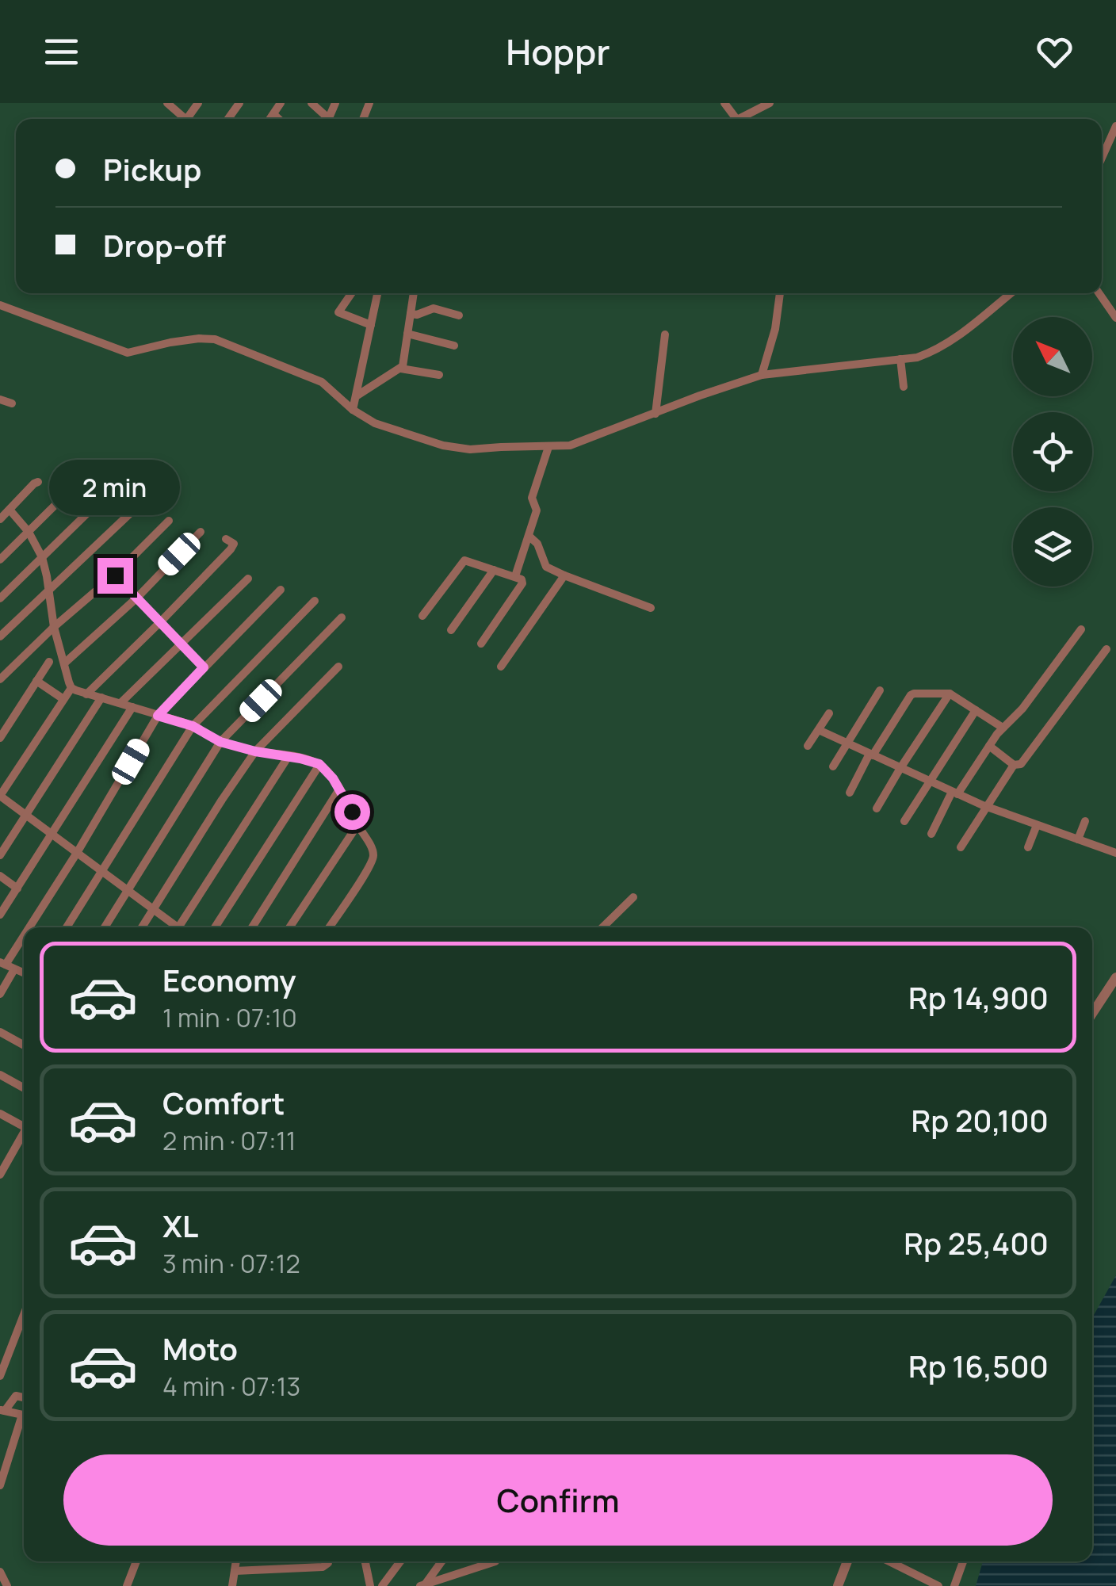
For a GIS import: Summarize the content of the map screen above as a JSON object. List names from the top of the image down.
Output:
{
  "north": "top left",
  "page": {
    "header": "Hoppr",
    "banner": ["Pickup", "Drop-off"],
    "bubble": "2 min",
    "list": [
      {
        "name": "Economy",
        "note": "1 min · 07:10",
        "value": "Rp 14,900"
      },
      {
        "name": "Comfort",
        "note": "2 min · 07:11",
        "value": "Rp 20,100"
      },
      {
        "name": "XL",
        "note": "3 min · 07:12",
        "value": "Rp 25,400"
      },
      {
        "name": "Moto",
        "note": "4 min · 07:13",
        "value": "Rp 16,500"
      }
    ],
    "buttons": "Confirm"
  }
}
